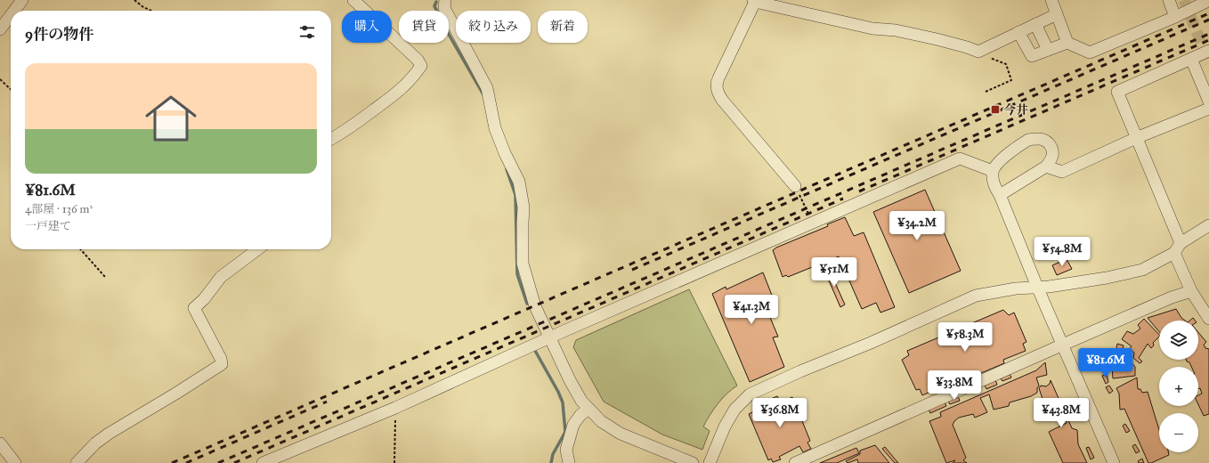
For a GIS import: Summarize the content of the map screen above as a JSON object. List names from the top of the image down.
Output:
{
  "places": {
    "transit": ["今井"]
  },
  "page": {
    "chip": [
      "購入",
      "賃貸",
      "絞り込み",
      "新着"
    ],
    "heading": "9件の物件",
    "list": [
      {
        "name": "¥81.6M",
        "note": "4部屋 · 136 m² · 一戸建て"
      }
    ],
    "price": [
      "¥34.2M",
      "¥54.8M",
      "¥51M",
      "¥41.3M",
      "¥58.3M",
      "¥81.6M",
      "¥33.8M",
      "¥36.8M",
      "¥43.8M"
    ],
    "map_buttons": ["+", "−"]
  }
}
